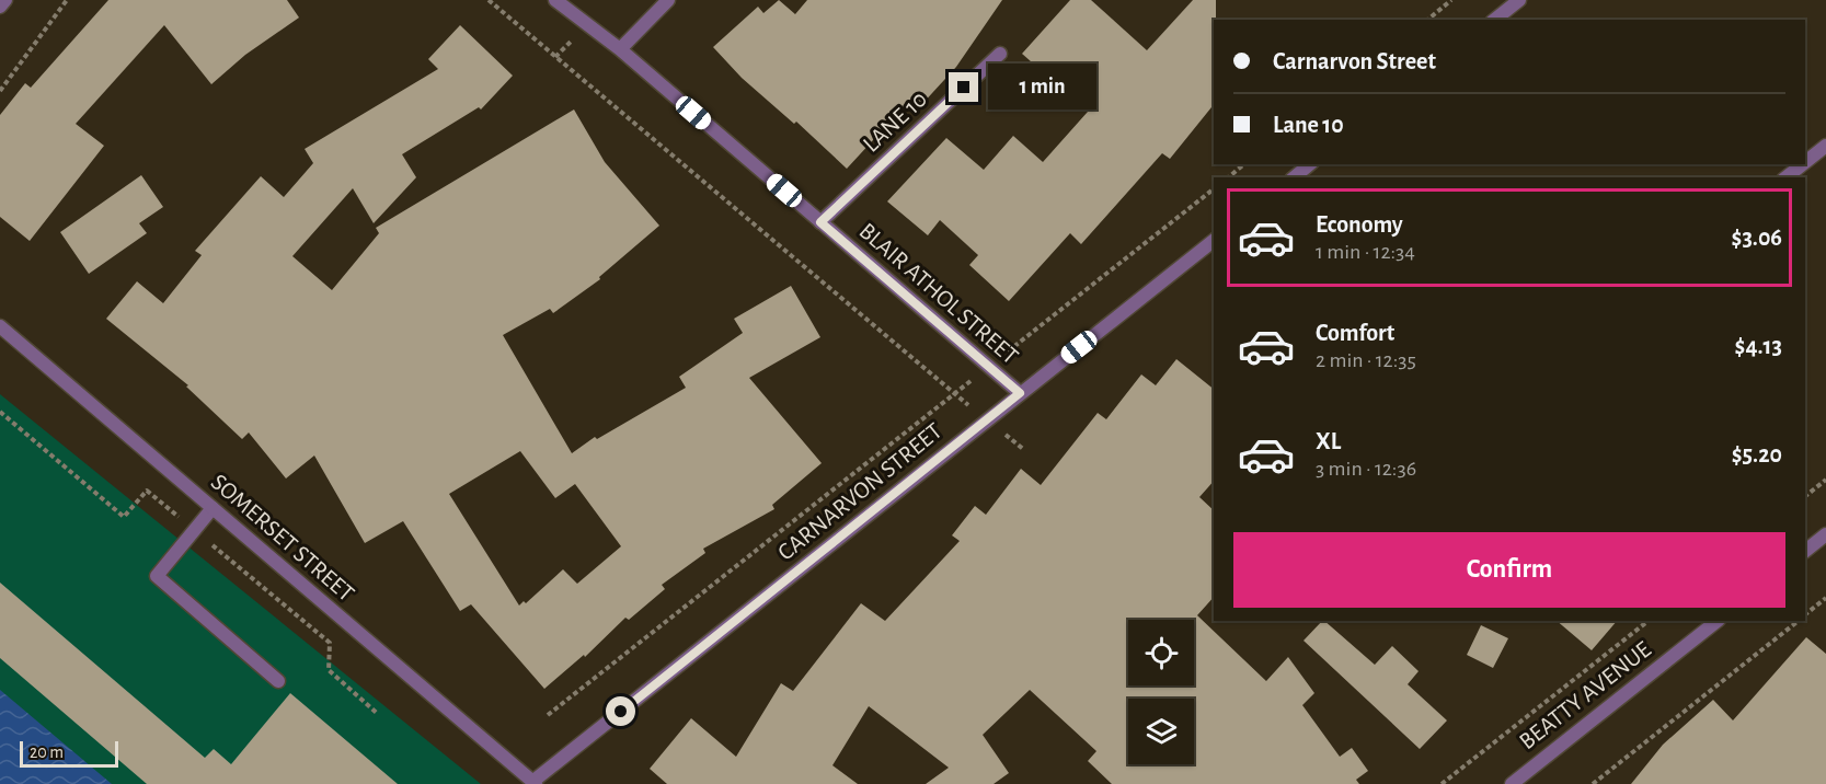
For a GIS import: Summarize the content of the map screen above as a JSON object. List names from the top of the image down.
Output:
{
  "streets": {
    "street": [
      "LANE 10",
      "BLAIR ATHOL STREET",
      "CARNARVON STREET",
      "SOMERSET STREET",
      "BEATTY AVENUE"
    ]
  },
  "crossings": [
    ["LANE 10", "BLAIR ATHOL STREET"],
    ["BLAIR ATHOL STREET", "CARNARVON STREET"],
    ["CARNARVON STREET", "SOMERSET STREET"]
  ],
  "scale_bar": "20 m",
  "page": {
    "banner": ["Carnarvon Street", "Lane 10"],
    "bubble": "1 min",
    "list": [
      {
        "name": "Economy",
        "note": "1 min · 12:34",
        "value": "$3.06"
      },
      {
        "name": "Comfort",
        "note": "2 min · 12:35",
        "value": "$4.13"
      },
      {
        "name": "XL",
        "note": "3 min · 12:36",
        "value": "$5.20"
      }
    ],
    "buttons": "Confirm",
    "scale": "20 m"
  }
}
